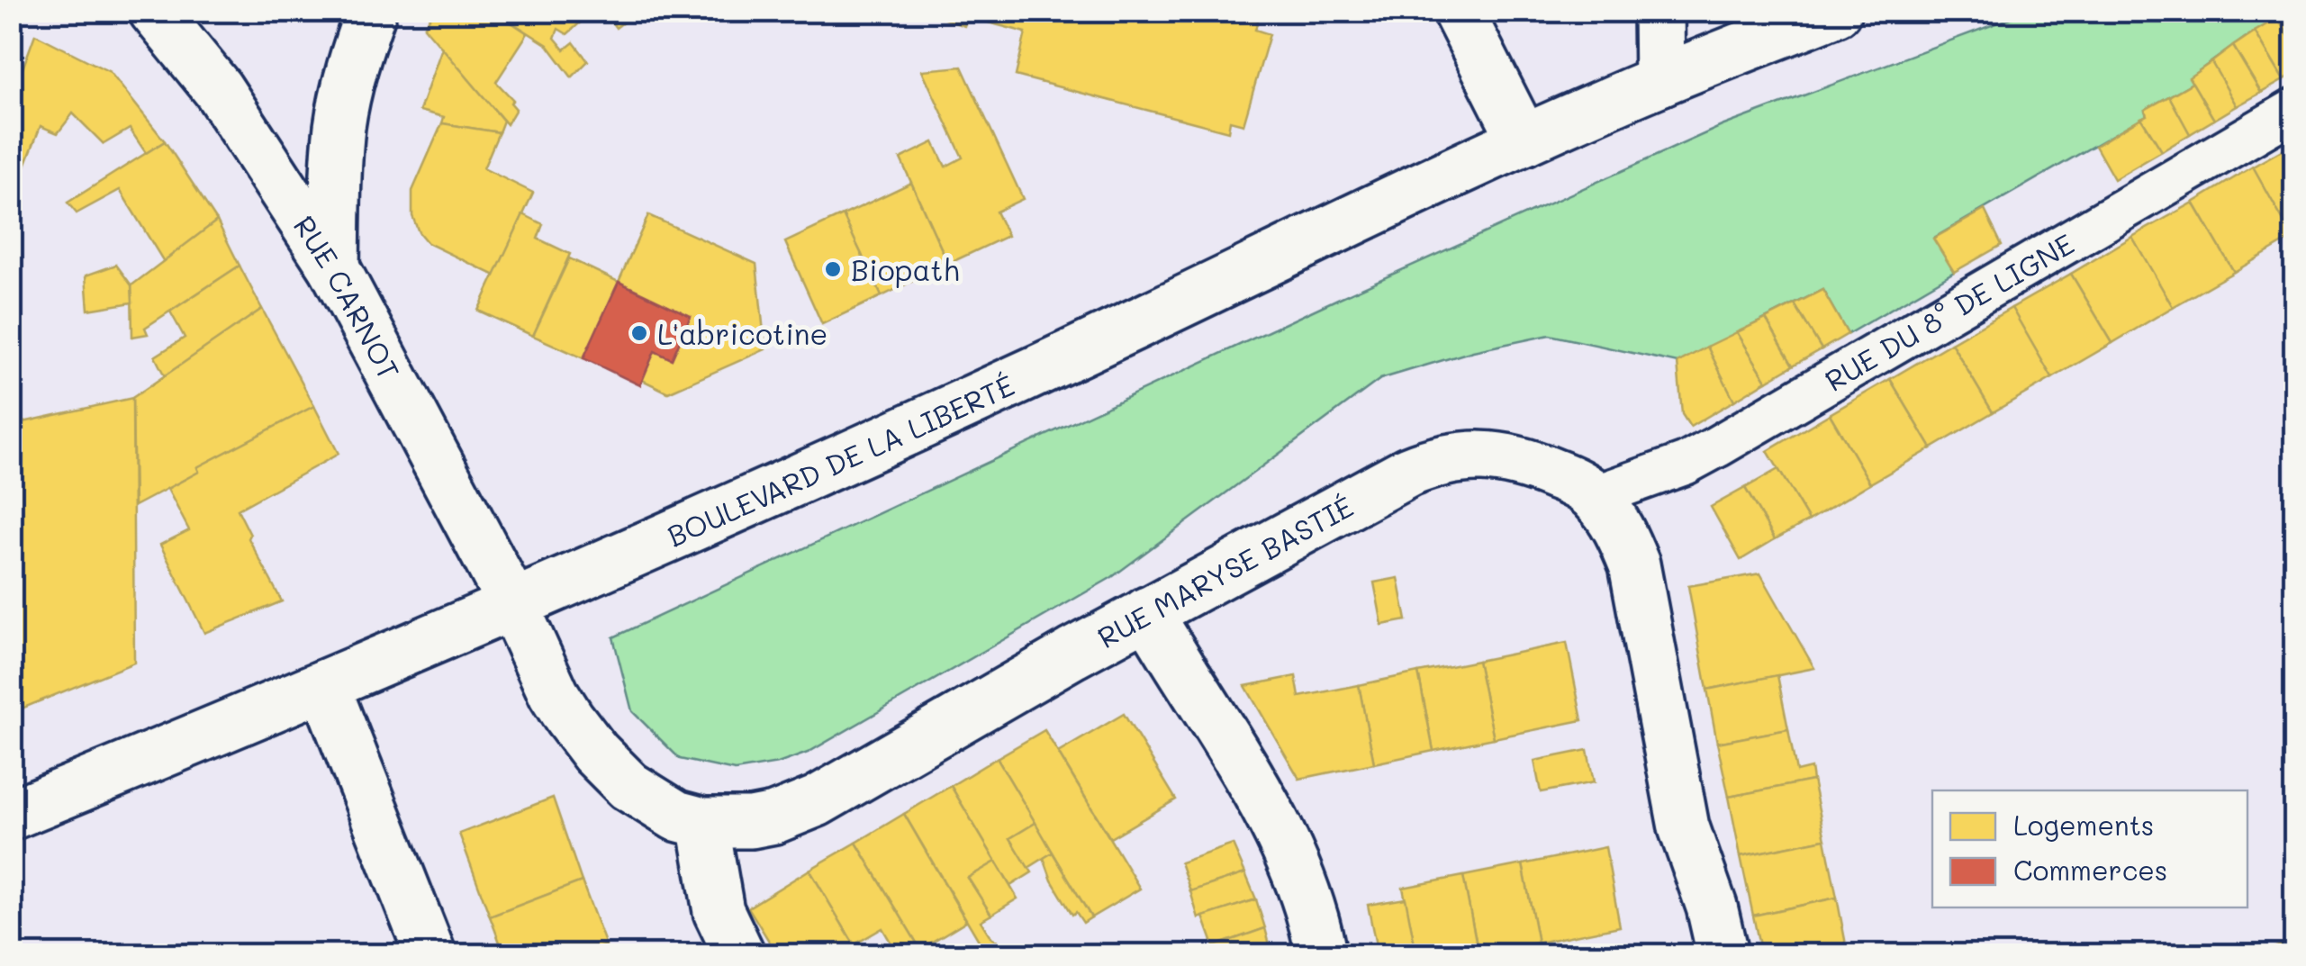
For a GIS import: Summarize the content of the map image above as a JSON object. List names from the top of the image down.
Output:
{
  "streets": {
    "street": ["RUE CARNOT", "BOULEVARD DE LA LIBERTÉ", "RUE MARYSE BASTIÉ"],
    "lane": ["RUE DU 8° DE LIGNE"]
  },
  "crossings": [
    ["RUE CARNOT", "BOULEVARD DE LA LIBERTÉ"],
    ["RUE CARNOT", "RUE MARYSE BASTIÉ"],
    ["RUE DU 8° DE LIGNE", "RUE MARYSE BASTIÉ"],
    ["BOULEVARD DE LA LIBERTÉ", "RUE MARYSE BASTIÉ"]
  ],
  "places": ["Biopath", "L'abricotine"],
  "legend": ["Logements", "Commerces"]
}
